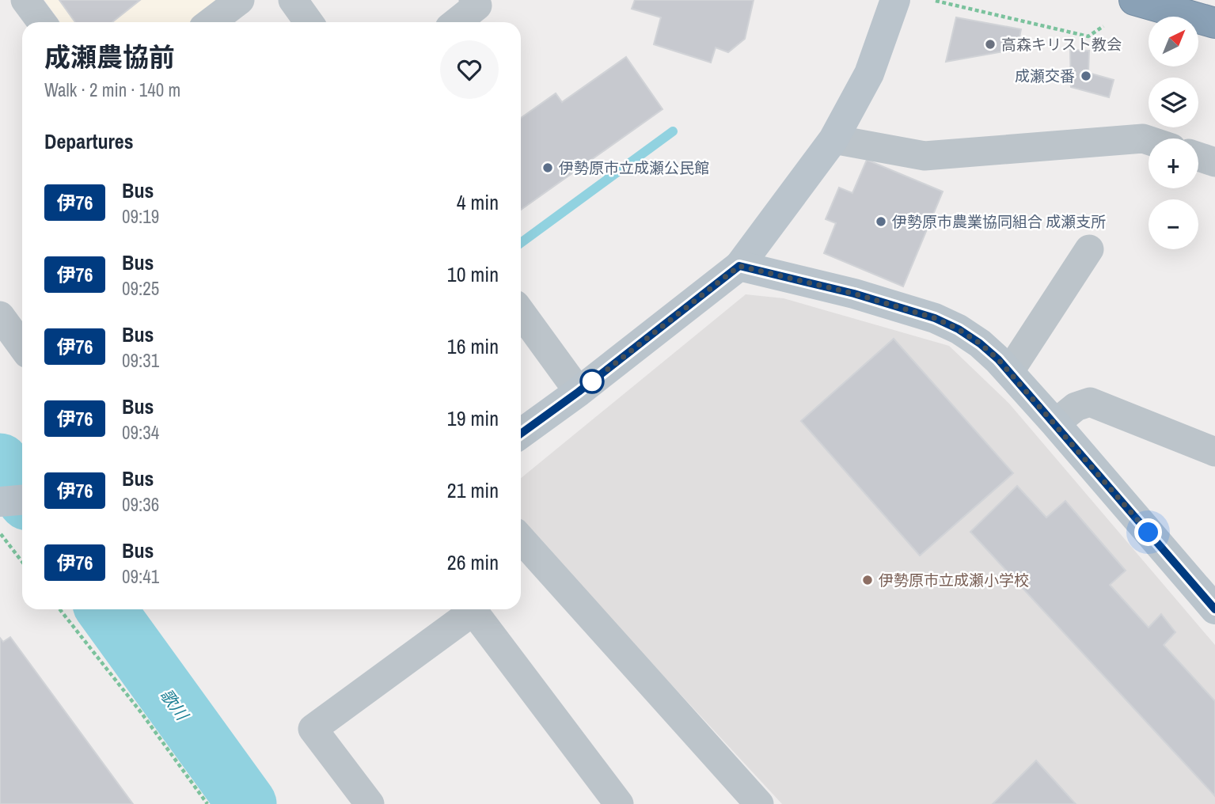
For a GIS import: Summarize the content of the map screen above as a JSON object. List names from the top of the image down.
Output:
{
  "water": ["歌川"],
  "places": [
    "高森キリスト教会",
    "成瀬交番",
    "伊勢原市立成瀬公民館",
    "伊勢原市農業協同組合 成瀬支所",
    "伊勢原市立成瀬小学校"
  ],
  "lines": ["bus line 伊76"],
  "north": "top right",
  "page": {
    "map_buttons": ["+", "−"],
    "heading": [
      ["成瀬農協前", "Walk · 2 min · 140 m"],
      "Departures"
    ],
    "list": [
      {
        "mark": "伊76",
        "name": "Bus",
        "note": "09:19",
        "value": "4 min"
      },
      {
        "mark": "伊76",
        "name": "Bus",
        "note": "09:25",
        "value": "10 min"
      },
      {
        "mark": "伊76",
        "name": "Bus",
        "note": "09:31",
        "value": "16 min"
      },
      {
        "mark": "伊76",
        "name": "Bus",
        "note": "09:34",
        "value": "19 min"
      },
      {
        "mark": "伊76",
        "name": "Bus",
        "note": "09:36",
        "value": "21 min"
      },
      {
        "mark": "伊76",
        "name": "Bus",
        "note": "09:41",
        "value": "26 min"
      }
    ]
  }
}
